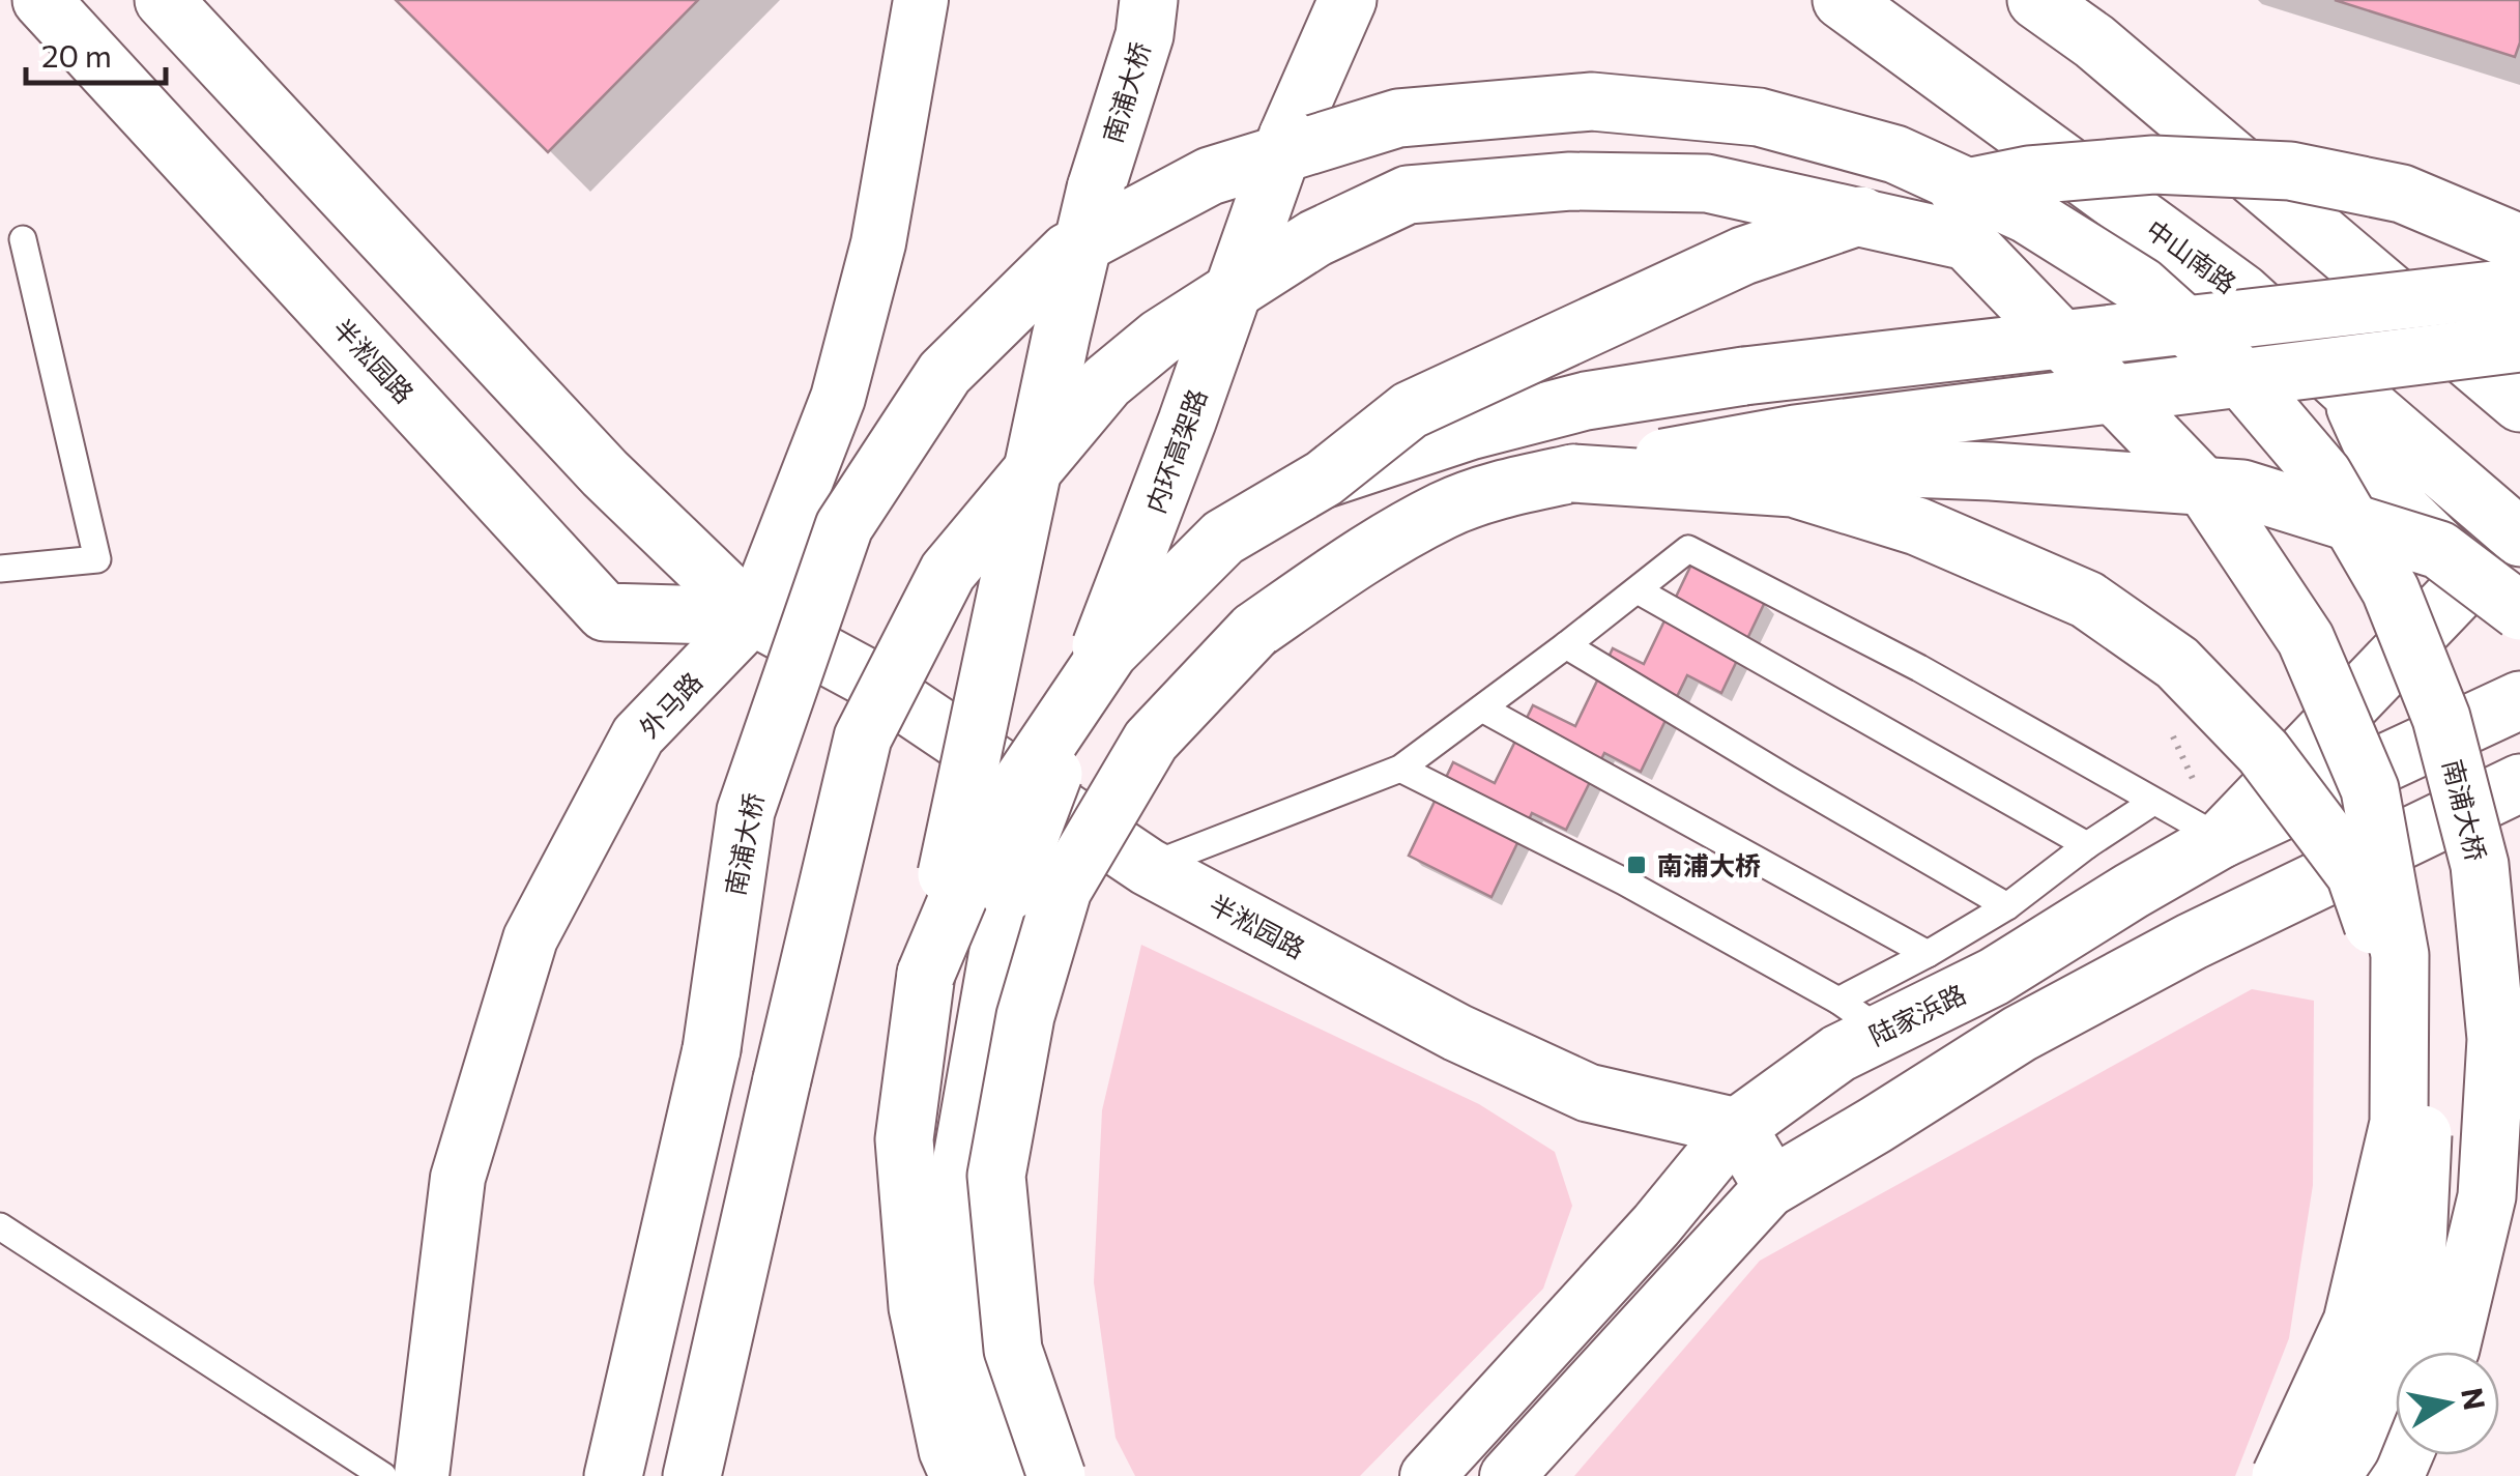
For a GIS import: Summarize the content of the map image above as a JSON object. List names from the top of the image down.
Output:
{
  "streets": {
    "main road": [
      "南浦大桥",
      "中山南路",
      "半淞园路",
      "内环高架路",
      "陆家浜路"
    ],
    "street": ["外马路"]
  },
  "crossings": [
    ["半淞园路", "外马路"],
    ["半淞园路", "陆家浜路"]
  ],
  "places": {
    "transit": ["南浦大桥"]
  },
  "scale_bar": "20 m",
  "north": "right"
}
